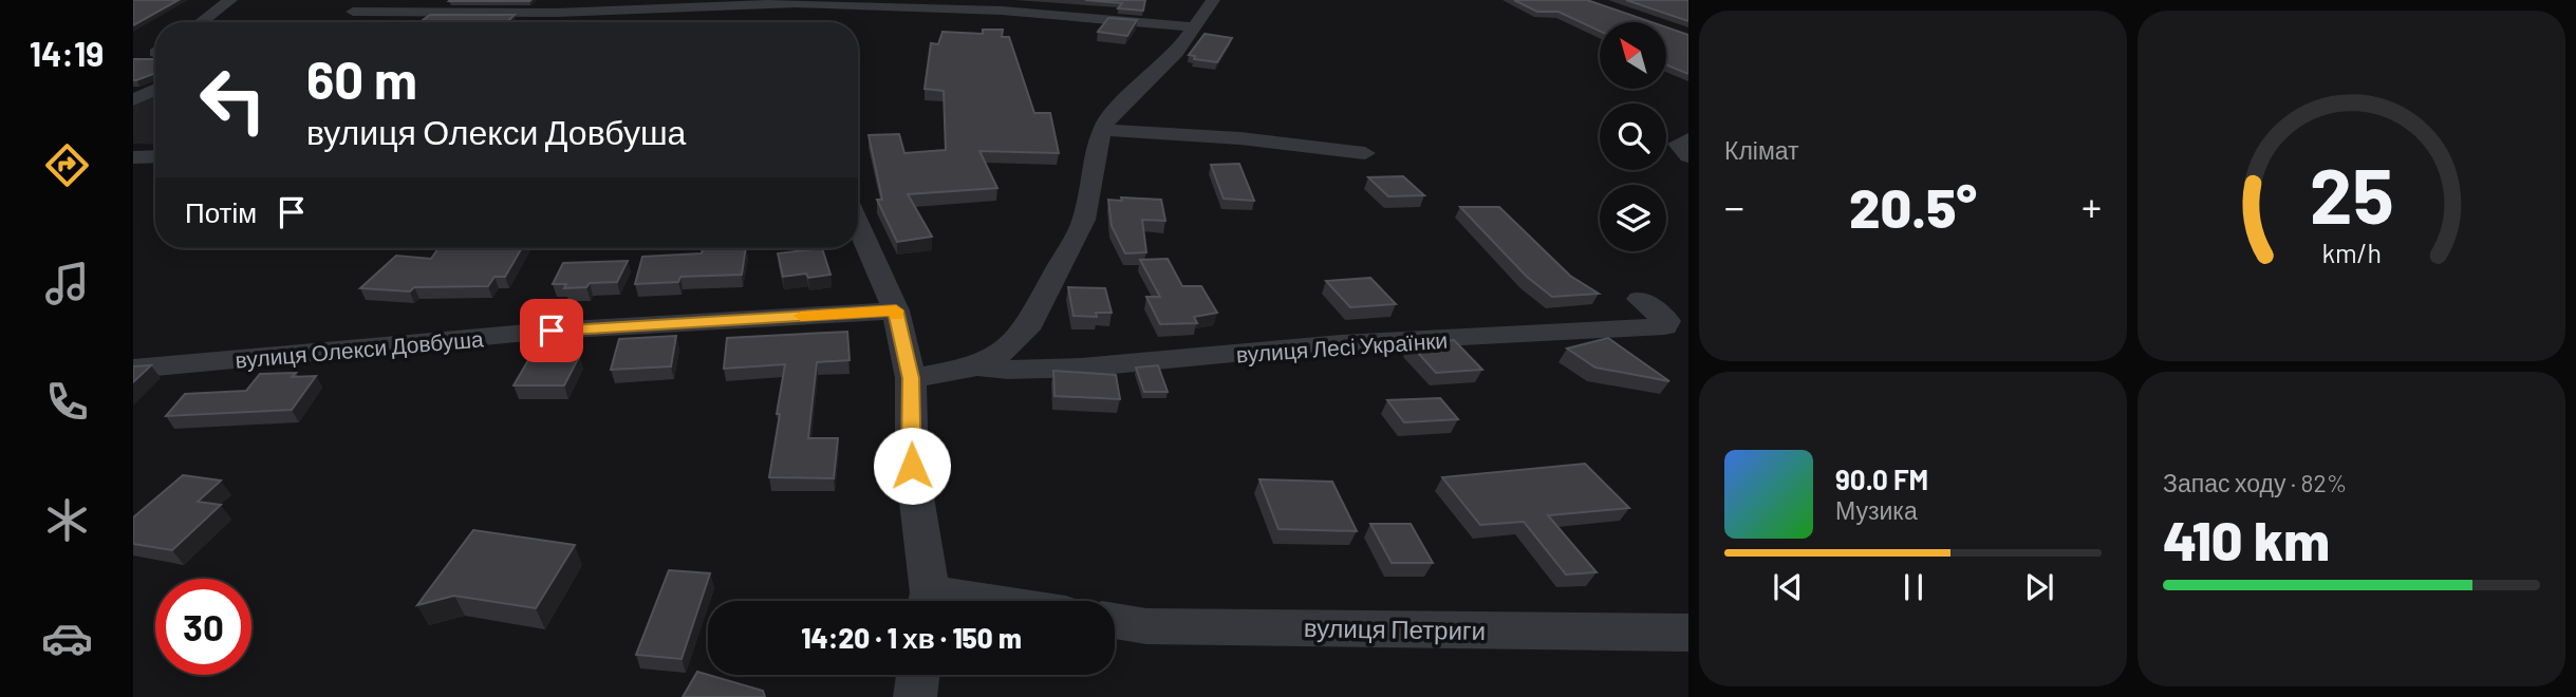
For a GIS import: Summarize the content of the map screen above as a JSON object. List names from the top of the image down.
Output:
{
  "streets": {
    "street": ["вулиця Лесі Українки", "вулиця Олекси Довбуша", "вулиця Петриги"]
  },
  "north": "top left",
  "page": {
    "tabs": "14:19",
    "tile": [
      "Клімат",
      ["Запас ходу · 82%", "410 km"]
    ],
    "turn": ["60 m", "вулиця Олекси Довбуша"],
    "heat": ["−", "20.5°", "+"],
    "then": "Потім",
    "song": ["90.0 FM", "Музика"],
    "limit": "30",
    "trip": "14:20 · 1 хв · 150 m",
    "gauge": ["25", "km/h"]
  }
}
